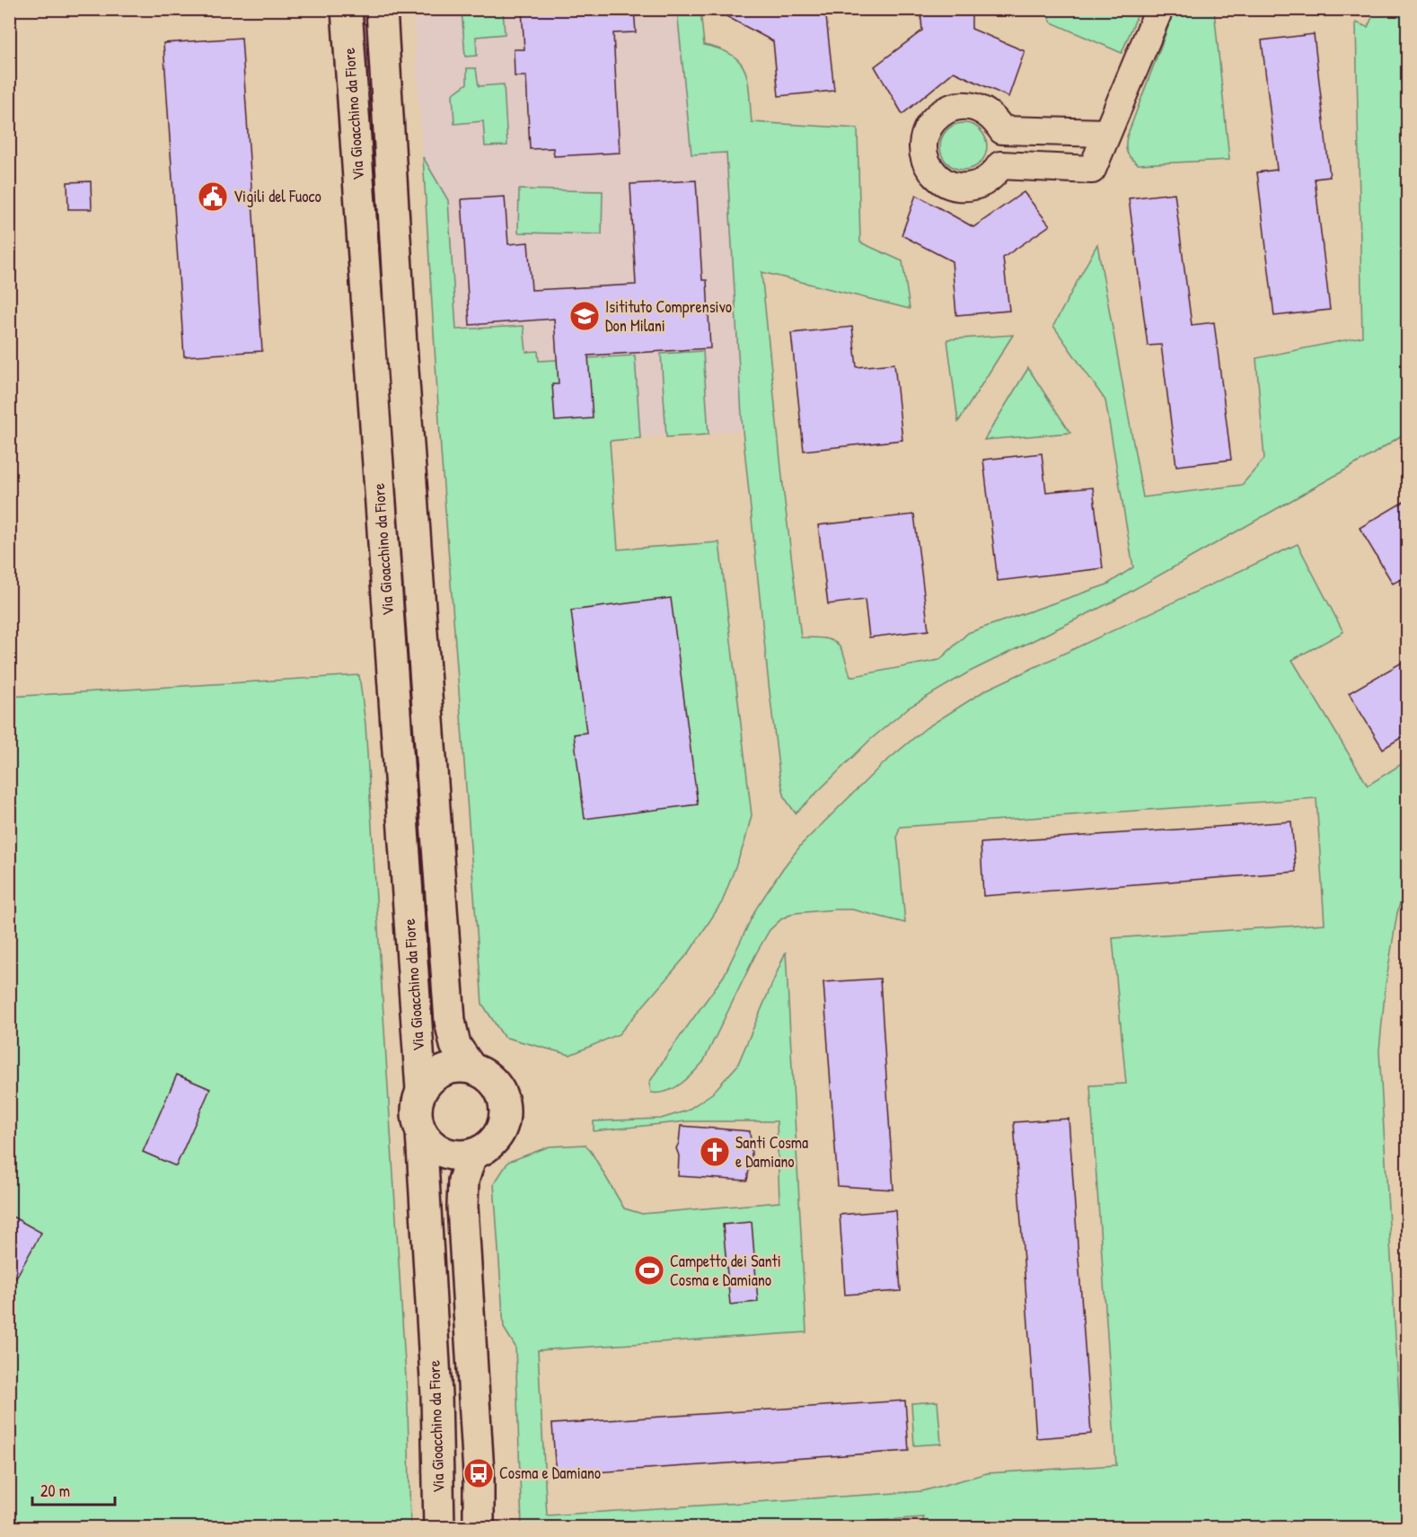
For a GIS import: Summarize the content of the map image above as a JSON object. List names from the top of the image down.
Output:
{
  "streets": {
    "street": ["Via Gioacchino da Fiore"]
  },
  "places": {
    "public building": ["Vigili del Fuoco"],
    "school or university": ["Isitituto Comprensivo Don Milani"],
    "church": ["Santi Cosma e Damiano"],
    "sports": ["Campetto dei Santi Cosma e Damiano"],
    "bus stop": ["Cosma e Damiano"]
  },
  "scale_bar": "20 m"
}
